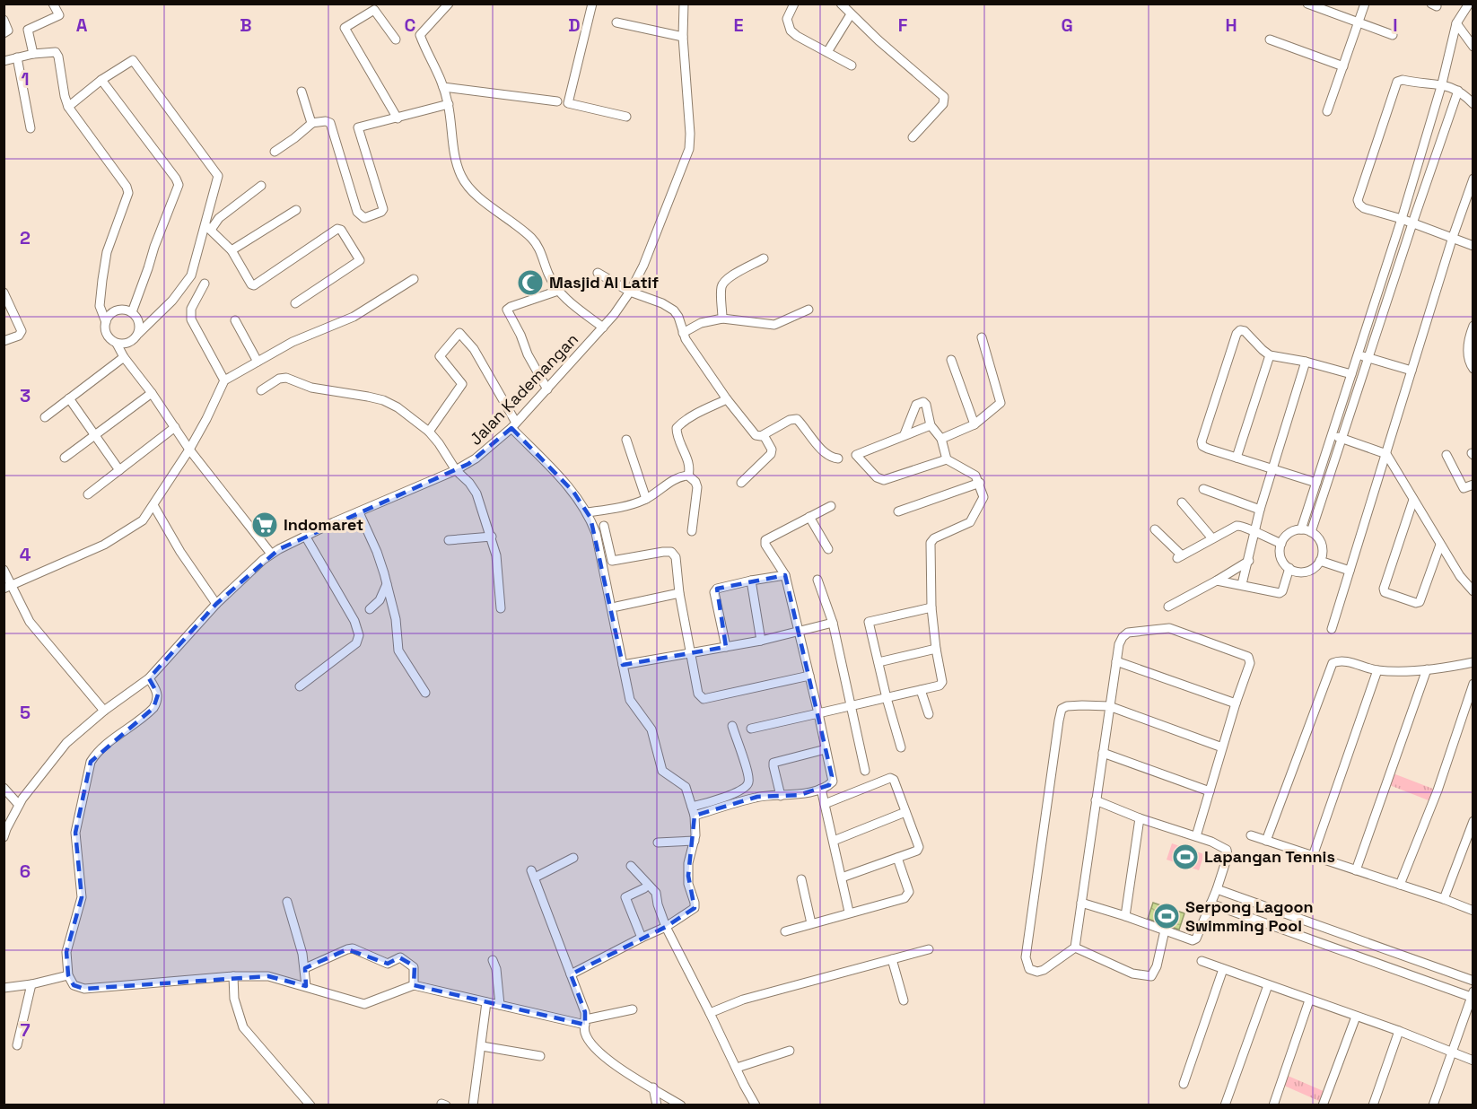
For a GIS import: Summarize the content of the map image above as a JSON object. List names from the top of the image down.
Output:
{
  "streets": {
    "street": ["Jalan Kademangan"]
  },
  "places": {
    "mosque": ["Masjid Al Latif"],
    "supermarket": ["Indomaret"],
    "sports": ["Lapangan Tennis", "Serpong Lagoon Swimming Pool"]
  },
  "grid": {
    "columns": [
      "A",
      "B",
      "C",
      "D",
      "E",
      "F",
      "G",
      "H",
      "I"
    ],
    "rows": [
      "1",
      "2",
      "3",
      "4",
      "5",
      "6",
      "7"
    ]
  }
}
